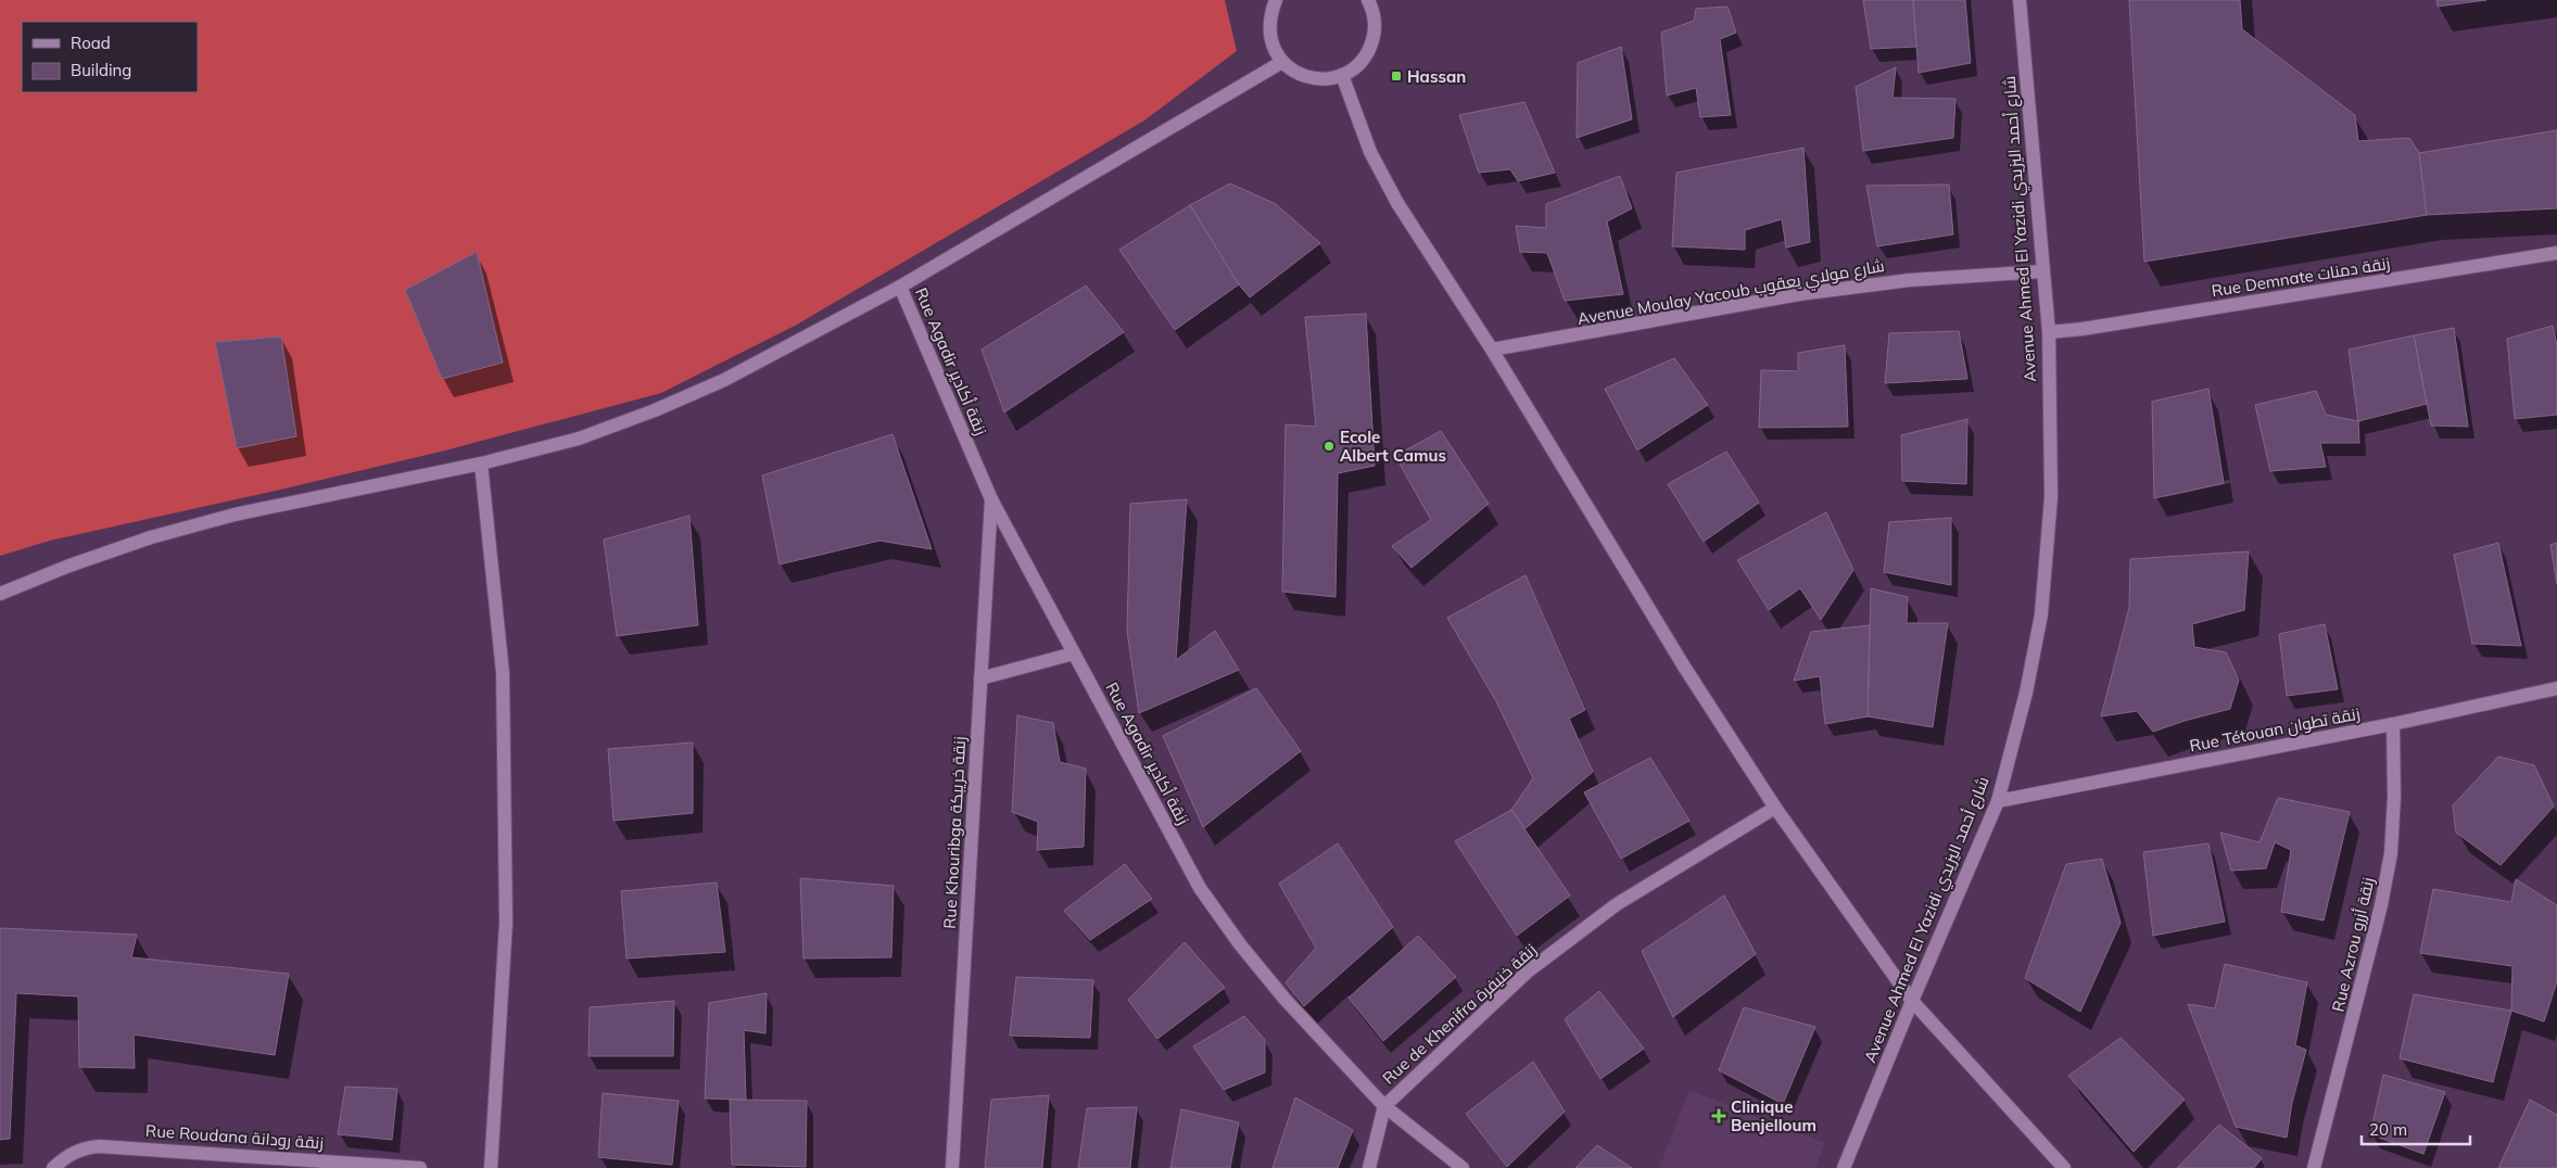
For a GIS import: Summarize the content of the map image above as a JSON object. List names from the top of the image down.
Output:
{
  "streets": {
    "street": [
      "Avenue Ahmed El Yazidi شارع أحمد اليزيدي",
      "Rue Demnate زنقة دمنات",
      "Avenue Moulay Yacoub شارع مولاي يعقوب",
      "Rue Agadir زنقة أكادير",
      "Rue Tétouan زنقة تطوان",
      "Rue Khouribga زنقة خريبكة",
      "Rue Azrou زنقة أزرو",
      "Rue de Khenifra زنقة خنيفرة",
      "Rue Roudana زنقة رودانة"
    ]
  },
  "crossings": [
    ["Avenue Ahmed El Yazidi شارع أحمد اليزيدي", "Rue Demnate زنقة دمنات"],
    ["Avenue Ahmed El Yazidi شارع أحمد اليزيدي", "Avenue Moulay Yacoub شارع مولاي يعقوب"],
    ["Avenue Ahmed El Yazidi شارع أحمد اليزيدي", "Rue Tétouan زنقة تطوان"],
    ["Rue Agadir زنقة أكادير", "Rue Khouribga زنقة خريبكة"],
    ["Rue Agadir زنقة أكادير", "Rue de Khenifra زنقة خنيفرة"],
    ["Rue Tétouan زنقة تطوان", "Rue Azrou زنقة أزرو"]
  ],
  "places": {
    "transit": ["Hassan"],
    "other": ["Ecole Albert Camus"],
    "health": ["Clinique Benjelloum"]
  },
  "legend": ["Road", "Building"],
  "scale_bar": "20 m"
}
